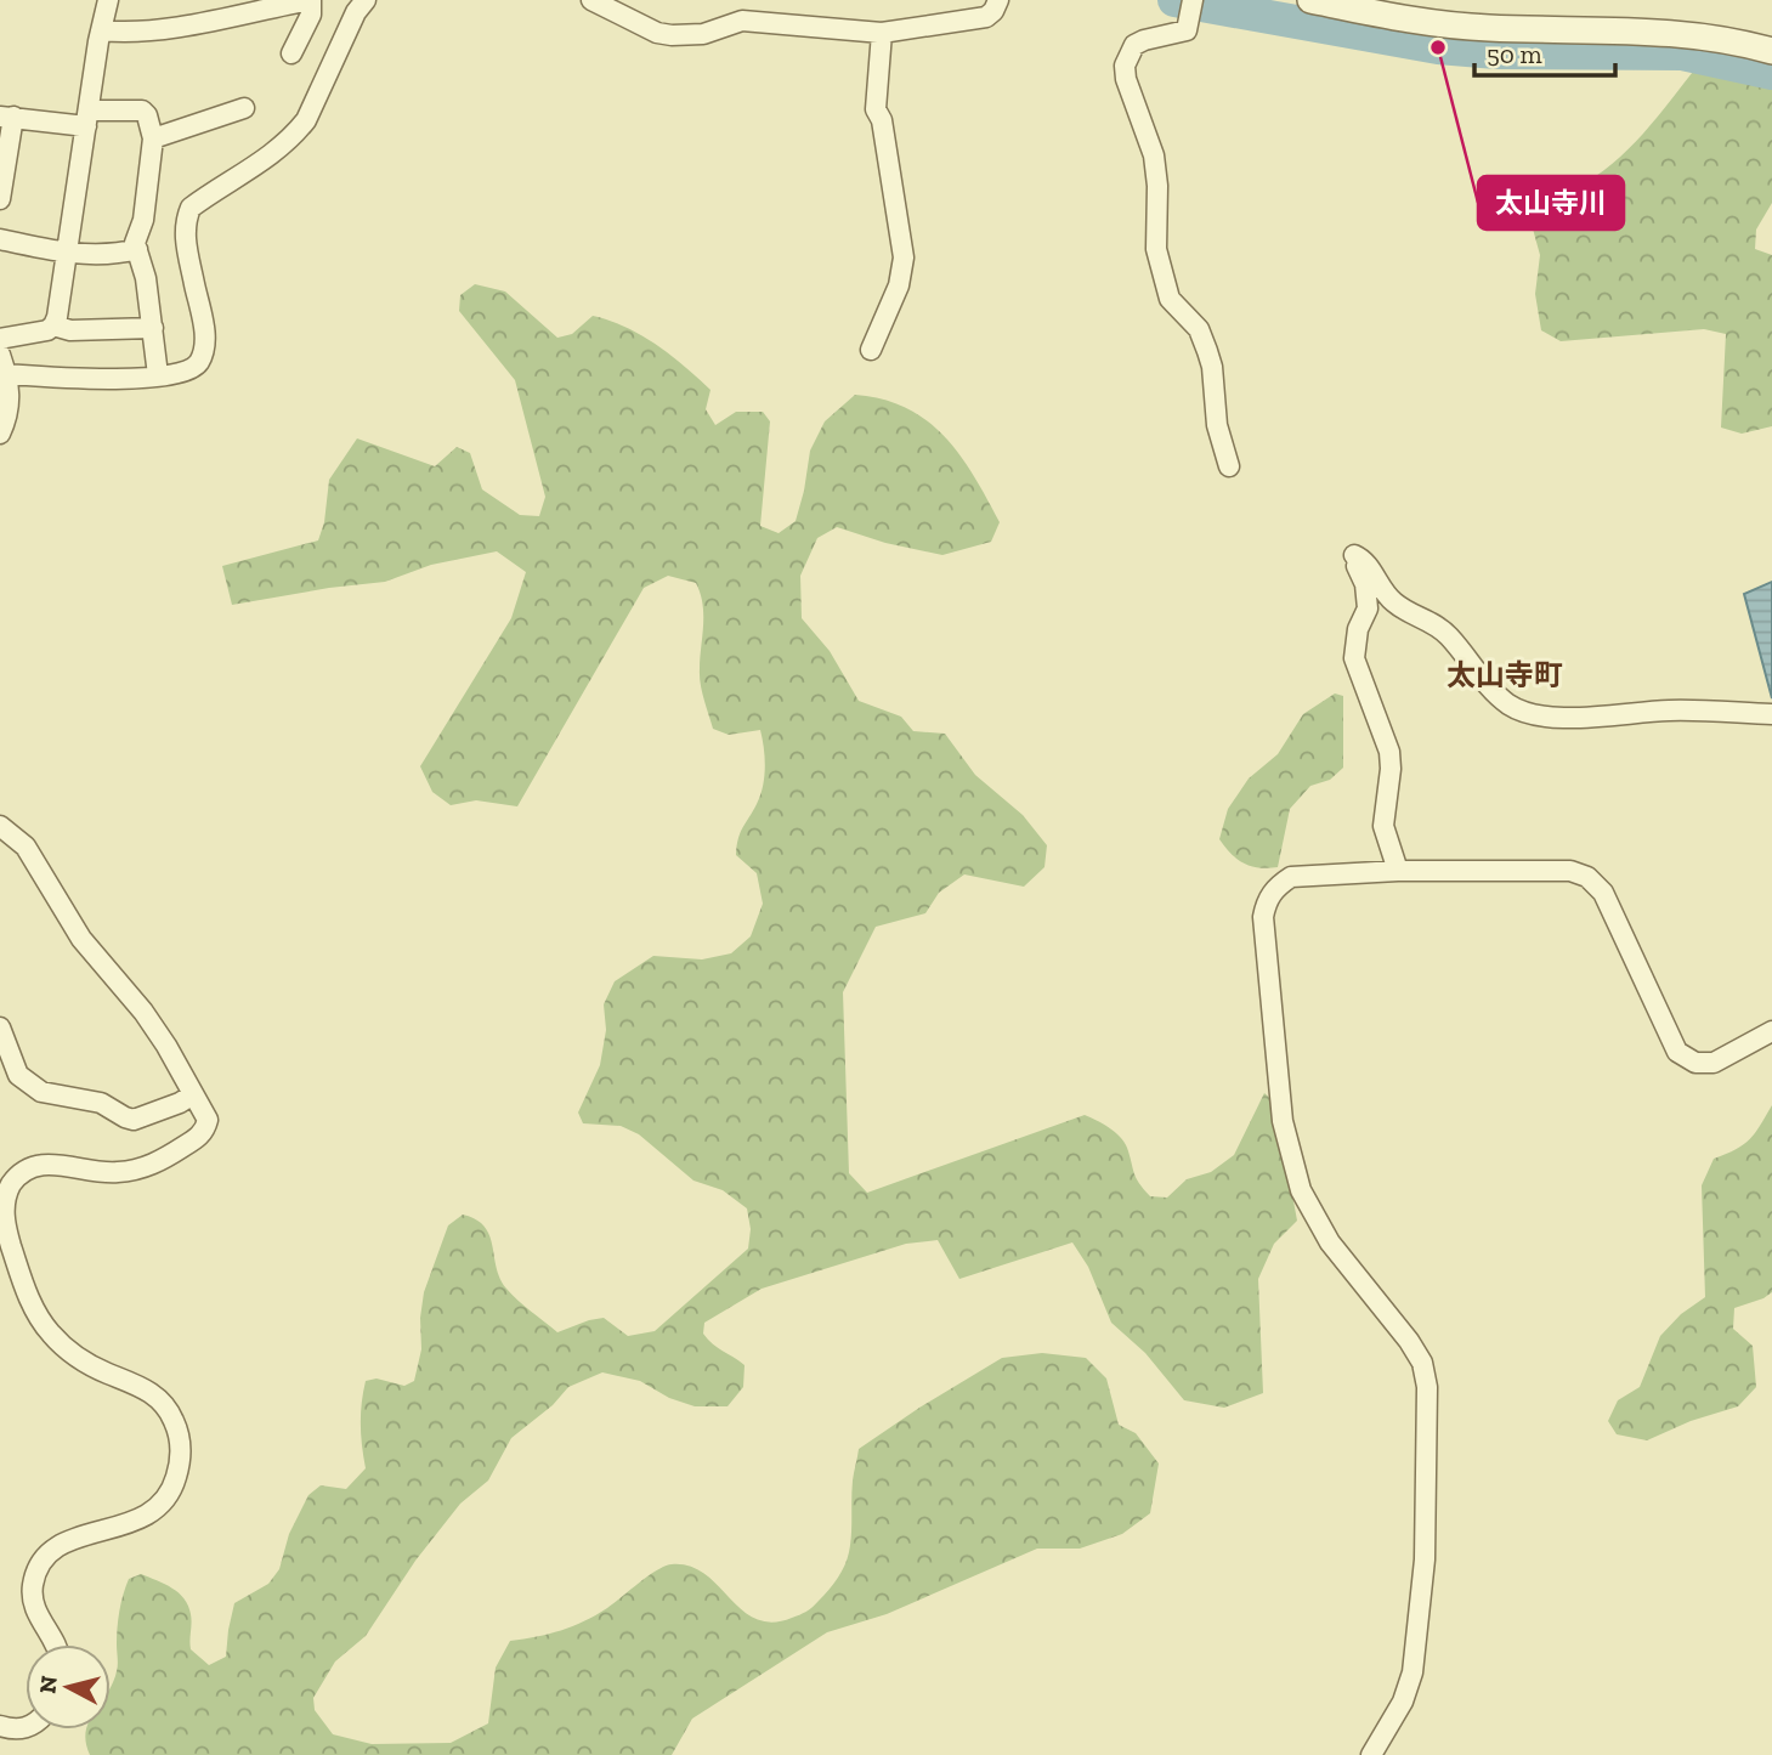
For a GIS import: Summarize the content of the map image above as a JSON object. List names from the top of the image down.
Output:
{
  "districts": ["太山寺町"],
  "places": ["太山寺川"],
  "scale_bar": "50 m",
  "north": "left"
}
